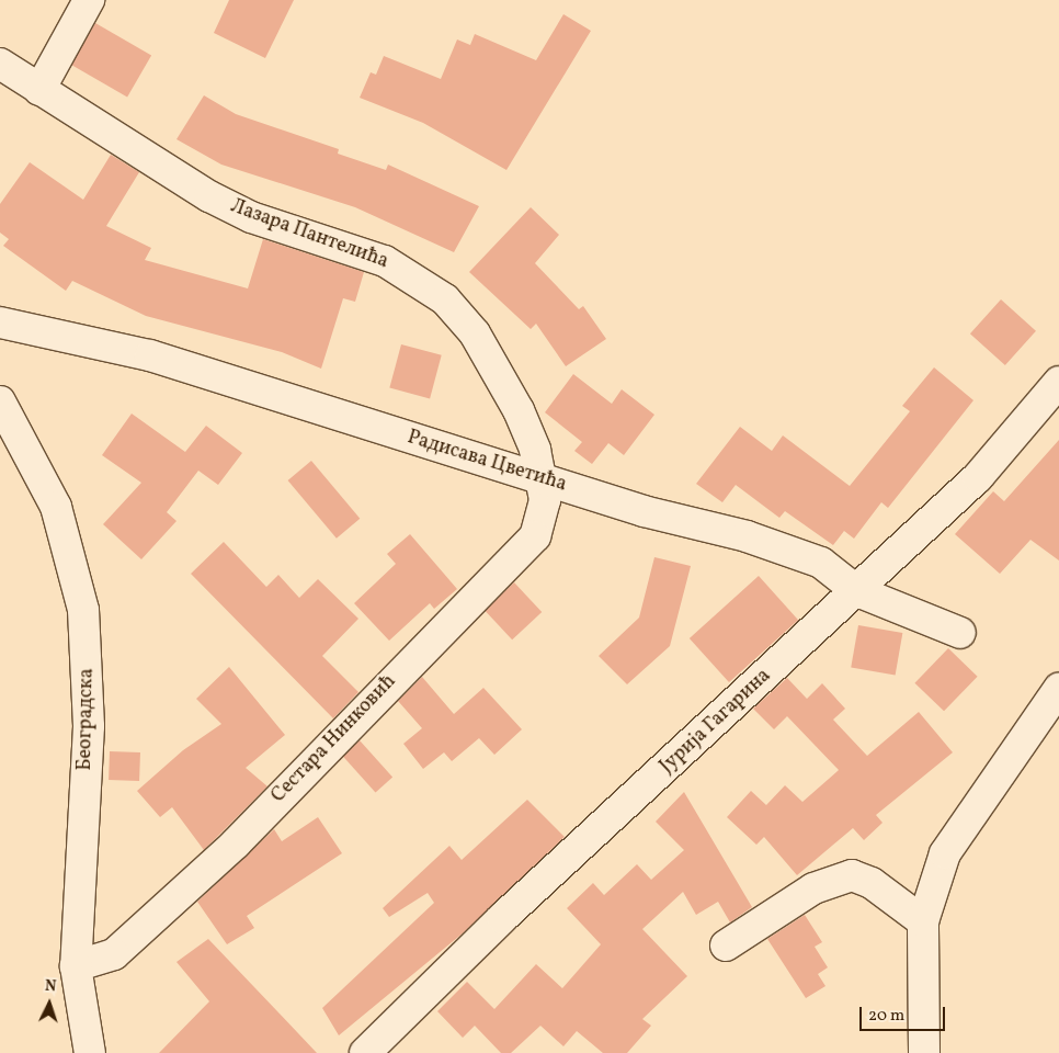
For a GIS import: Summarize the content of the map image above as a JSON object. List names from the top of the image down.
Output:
{
  "streets": {
    "street": [
      "Лазара Пантелића",
      "Радисава Цветића",
      "Београдска",
      "Јурија Гагарина",
      "Сестара Нинковић"
    ]
  },
  "crossings": [
    ["Лазара Пантелића", "Радисава Цветића"],
    ["Лазара Пантелића", "Сестара Нинковић"],
    ["Радисава Цветића", "Јурија Гагарина"],
    ["Радисава Цветића", "Сестара Нинковић"],
    ["Београдска", "Сестара Нинковић"]
  ],
  "scale_bar": "20 m",
  "north": "top"
}
